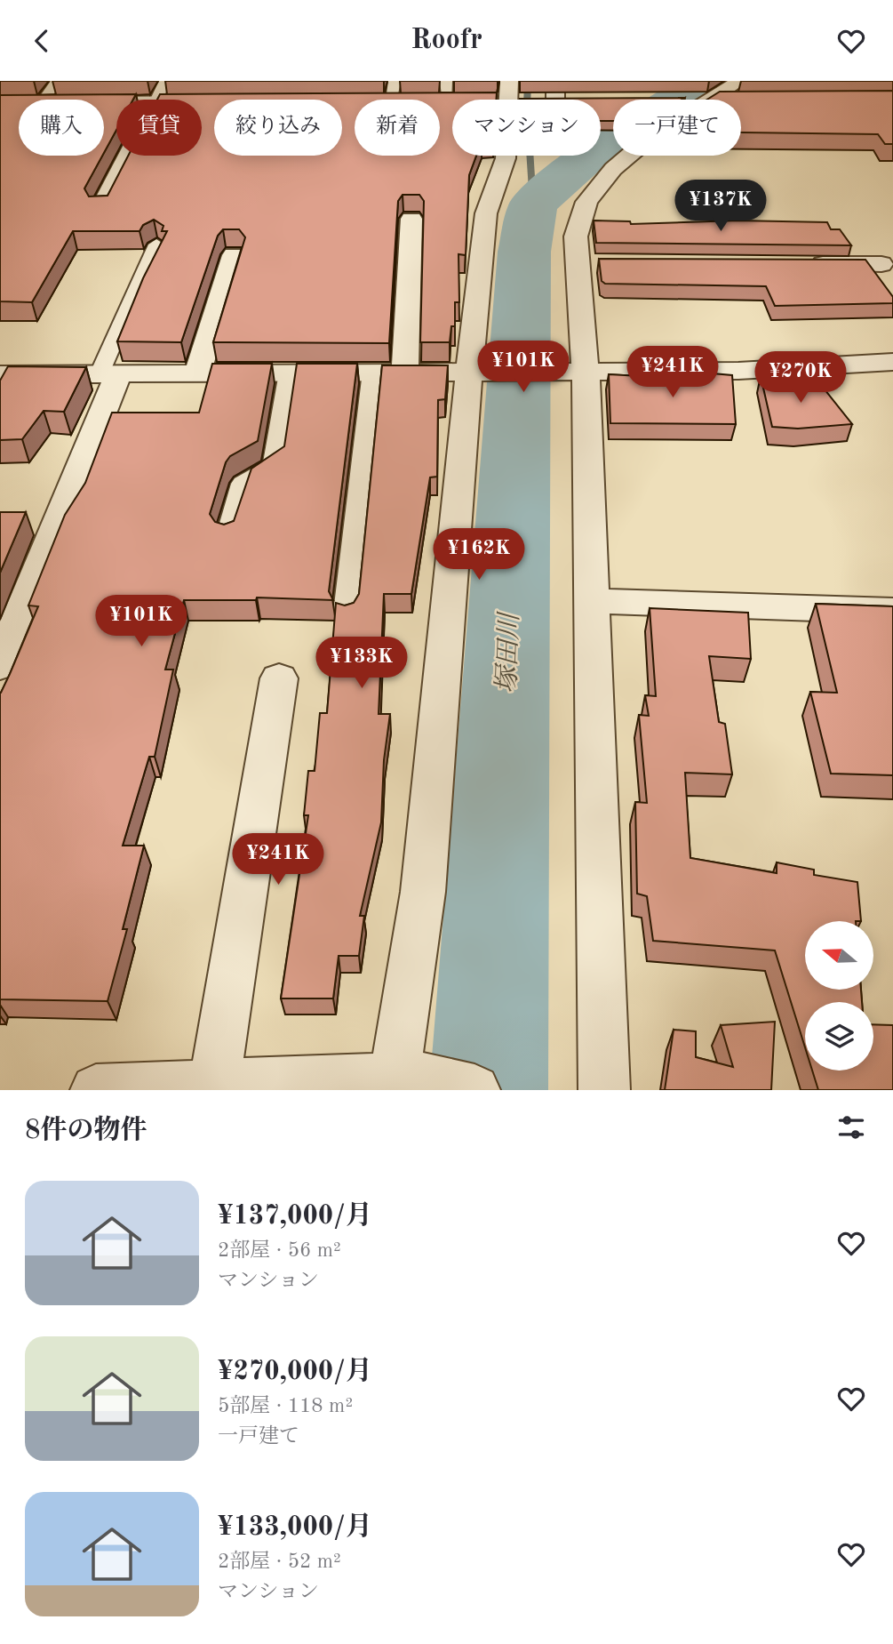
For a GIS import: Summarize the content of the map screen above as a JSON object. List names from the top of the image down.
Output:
{
  "water": ["塚田川"],
  "north": "left",
  "page": {
    "header": "Roofr",
    "chip": [
      "購入",
      "賃貸",
      "絞り込み",
      "新着",
      "マンション",
      "一戸建て"
    ],
    "price": [
      "¥137K",
      "¥101K",
      "¥241K",
      "¥270K",
      "¥162K",
      "¥101K",
      "¥133K",
      "¥241K"
    ],
    "heading": "8件の物件",
    "list": [
      {
        "name": "¥137,000/月",
        "note": "2部屋 · 56 m² · マンション"
      },
      {
        "name": "¥270,000/月",
        "note": "5部屋 · 118 m² · 一戸建て"
      },
      {
        "name": "¥133,000/月",
        "note": "2部屋 · 52 m² · マンション"
      }
    ]
  }
}
